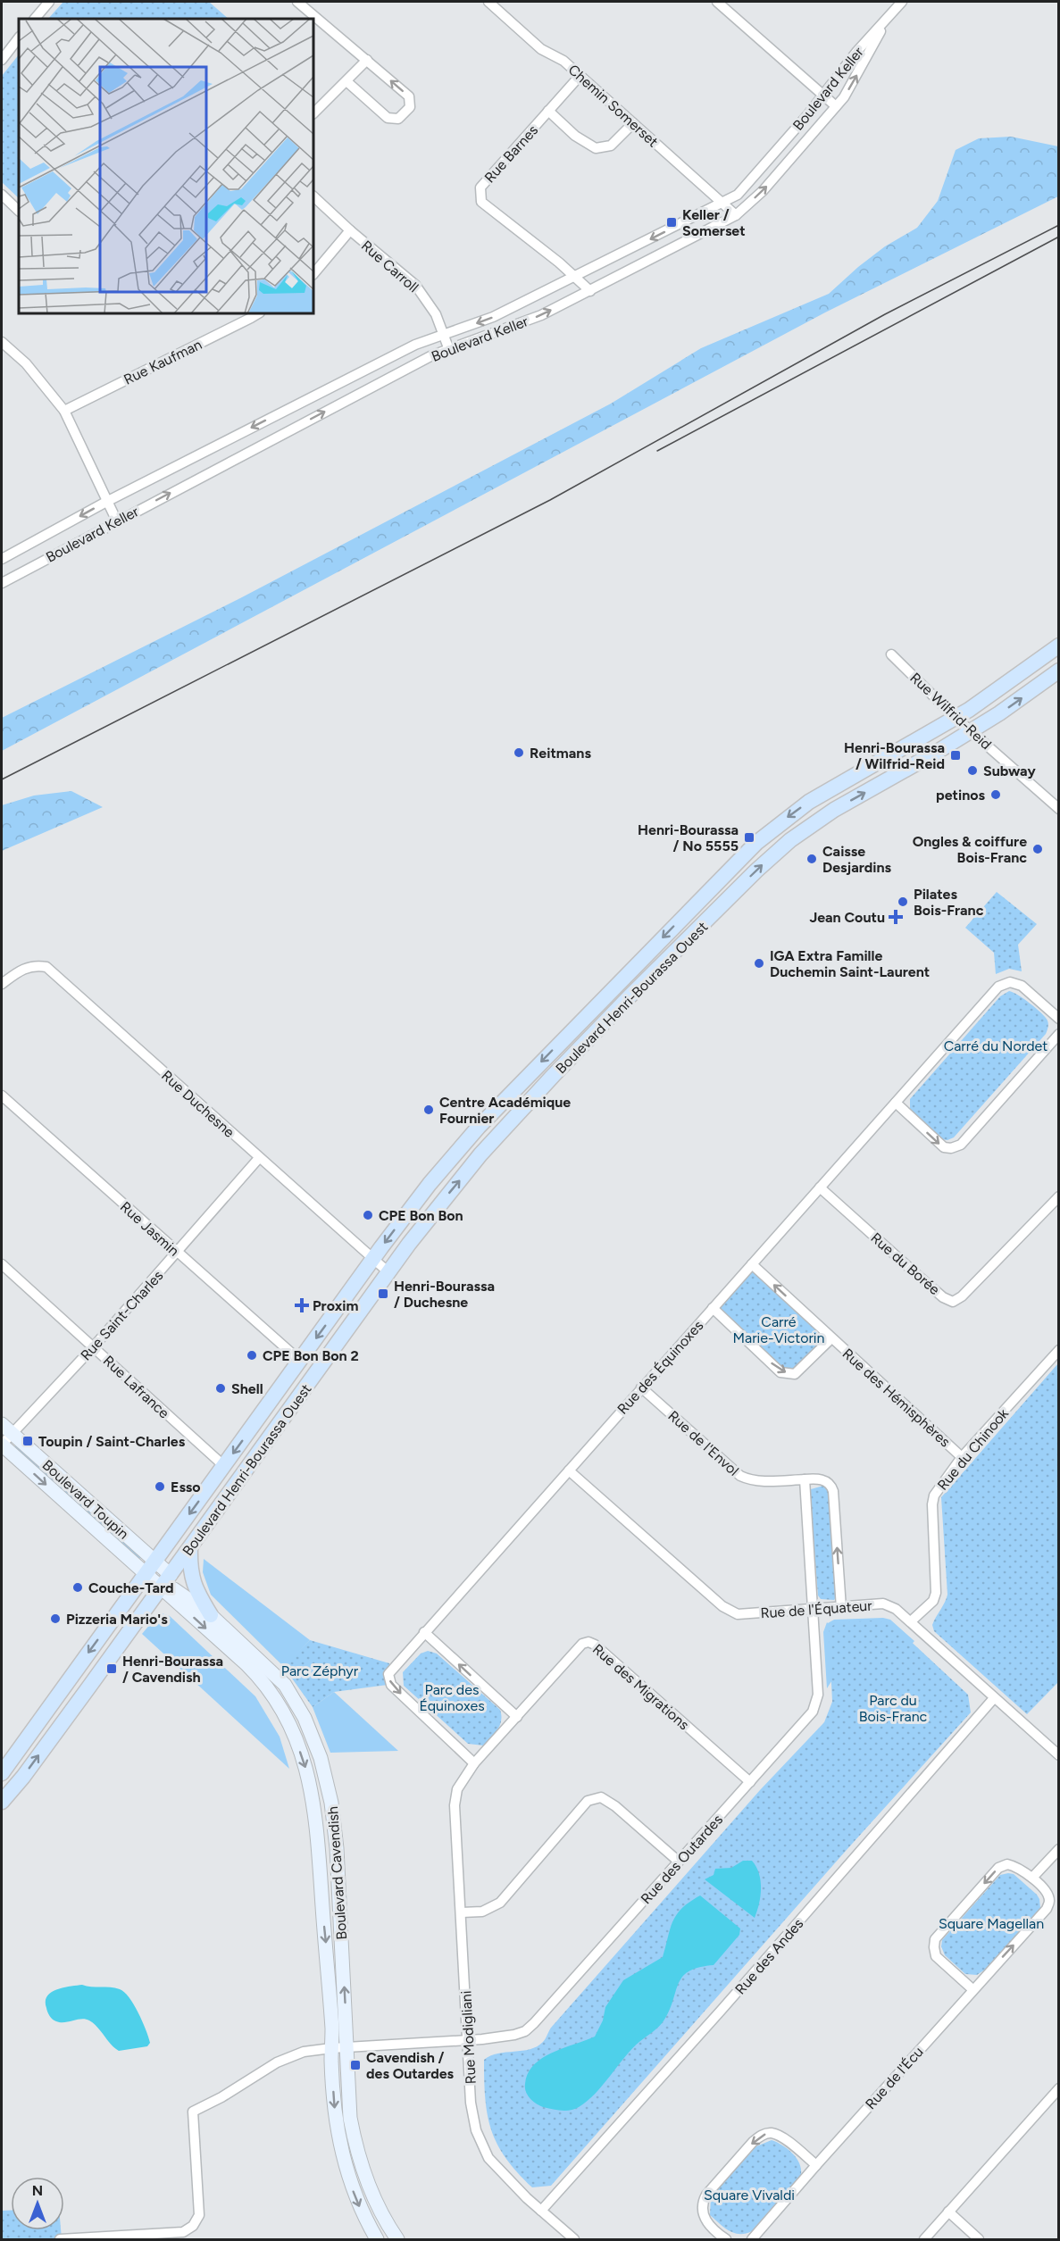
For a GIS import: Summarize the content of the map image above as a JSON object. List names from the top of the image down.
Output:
{
  "streets": {
    "main road": ["Boulevard Henri-Bourassa Ouest", "Boulevard Toupin", "Boulevard Cavendish"],
    "street": [
      "Boulevard Keller",
      "Chemin Somerset",
      "Rue Barnes",
      "Rue Carroll",
      "Rue Kaufman",
      "Rue Wilfrid-Reid",
      "Rue Duchesne",
      "Rue Jasmin",
      "Rue du Borée",
      "Rue Saint-Charles",
      "Rue des Équinoxes",
      "Rue Lafrance",
      "Rue des Hémisphères",
      "Rue de l'Envol",
      "Rue du Chinook",
      "Rue de l'Équateur",
      "Rue des Migrations",
      "Rue des Outardes",
      "Rue des Andes",
      "Rue Modigliani",
      "Rue de l'Écu"
    ]
  },
  "crossings": [
    ["Boulevard Keller", "Chemin Somerset"],
    ["Boulevard Keller", "Rue Barnes"],
    ["Boulevard Keller", "Rue Carroll"],
    ["Chemin Somerset", "Rue Barnes"],
    ["Rue Wilfrid-Reid", "Boulevard Henri-Bourassa Ouest"],
    ["Boulevard Henri-Bourassa Ouest", "Rue Duchesne"],
    ["Boulevard Henri-Bourassa Ouest", "Rue Jasmin"],
    ["Boulevard Henri-Bourassa Ouest", "Rue Lafrance"],
    ["Boulevard Henri-Bourassa Ouest", "Boulevard Toupin"],
    ["Boulevard Henri-Bourassa Ouest", "Boulevard Cavendish"],
    ["Rue Duchesne", "Rue Saint-Charles"],
    ["Rue Jasmin", "Rue Saint-Charles"],
    ["Rue du Borée", "Rue des Équinoxes"],
    ["Rue Saint-Charles", "Rue Lafrance"],
    ["Rue Saint-Charles", "Boulevard Toupin"],
    ["Rue des Équinoxes", "Rue des Hémisphères"],
    ["Rue des Équinoxes", "Rue de l'Envol"],
    ["Rue des Équinoxes", "Rue de l'Équateur"],
    ["Rue des Équinoxes", "Rue des Migrations"],
    ["Rue des Hémisphères", "Rue du Chinook"],
    ["Rue de l'Envol", "Rue des Outardes"],
    ["Rue du Chinook", "Rue de l'Équateur"],
    ["Boulevard Toupin", "Boulevard Cavendish"],
    ["Rue de l'Équateur", "Rue des Outardes"],
    ["Rue de l'Équateur", "Rue des Andes"],
    ["Rue des Migrations", "Rue des Outardes"],
    ["Rue des Migrations", "Rue Modigliani"],
    ["Rue des Outardes", "Boulevard Cavendish"],
    ["Rue des Outardes", "Rue Modigliani"],
    ["Rue des Andes", "Rue Modigliani"]
  ],
  "parks": [
    "Carré du Nordet",
    "Carré Marie-Victorin",
    "Parc Zéphyr",
    "Parc des Équinoxes",
    "Parc du Bois-Franc",
    "Square Magellan",
    "Square Vivaldi"
  ],
  "places": {
    "transit": [
      "Keller / Somerset",
      "Henri-Bourassa / Wilfrid-Reid",
      "Henri-Bourassa / No 5555",
      "Henri-Bourassa / Duchesne",
      "Toupin / Saint-Charles",
      "Henri-Bourassa / Cavendish",
      "Cavendish / des Outardes"
    ],
    "other": [
      "Reitmans",
      "Subway",
      "petinos",
      "Ongles & coiffure Bois-Franc",
      "Caisse Desjardins",
      "Pilates Bois-Franc",
      "IGA Extra Famille Duchemin Saint-Laurent",
      "Centre Académique Fournier",
      "CPE Bon Bon",
      "CPE Bon Bon 2",
      "Shell",
      "Esso",
      "Couche-Tard",
      "Pizzeria Mario's"
    ],
    "health": ["Jean Coutu", "Proxim"]
  },
  "north": "top"
}
